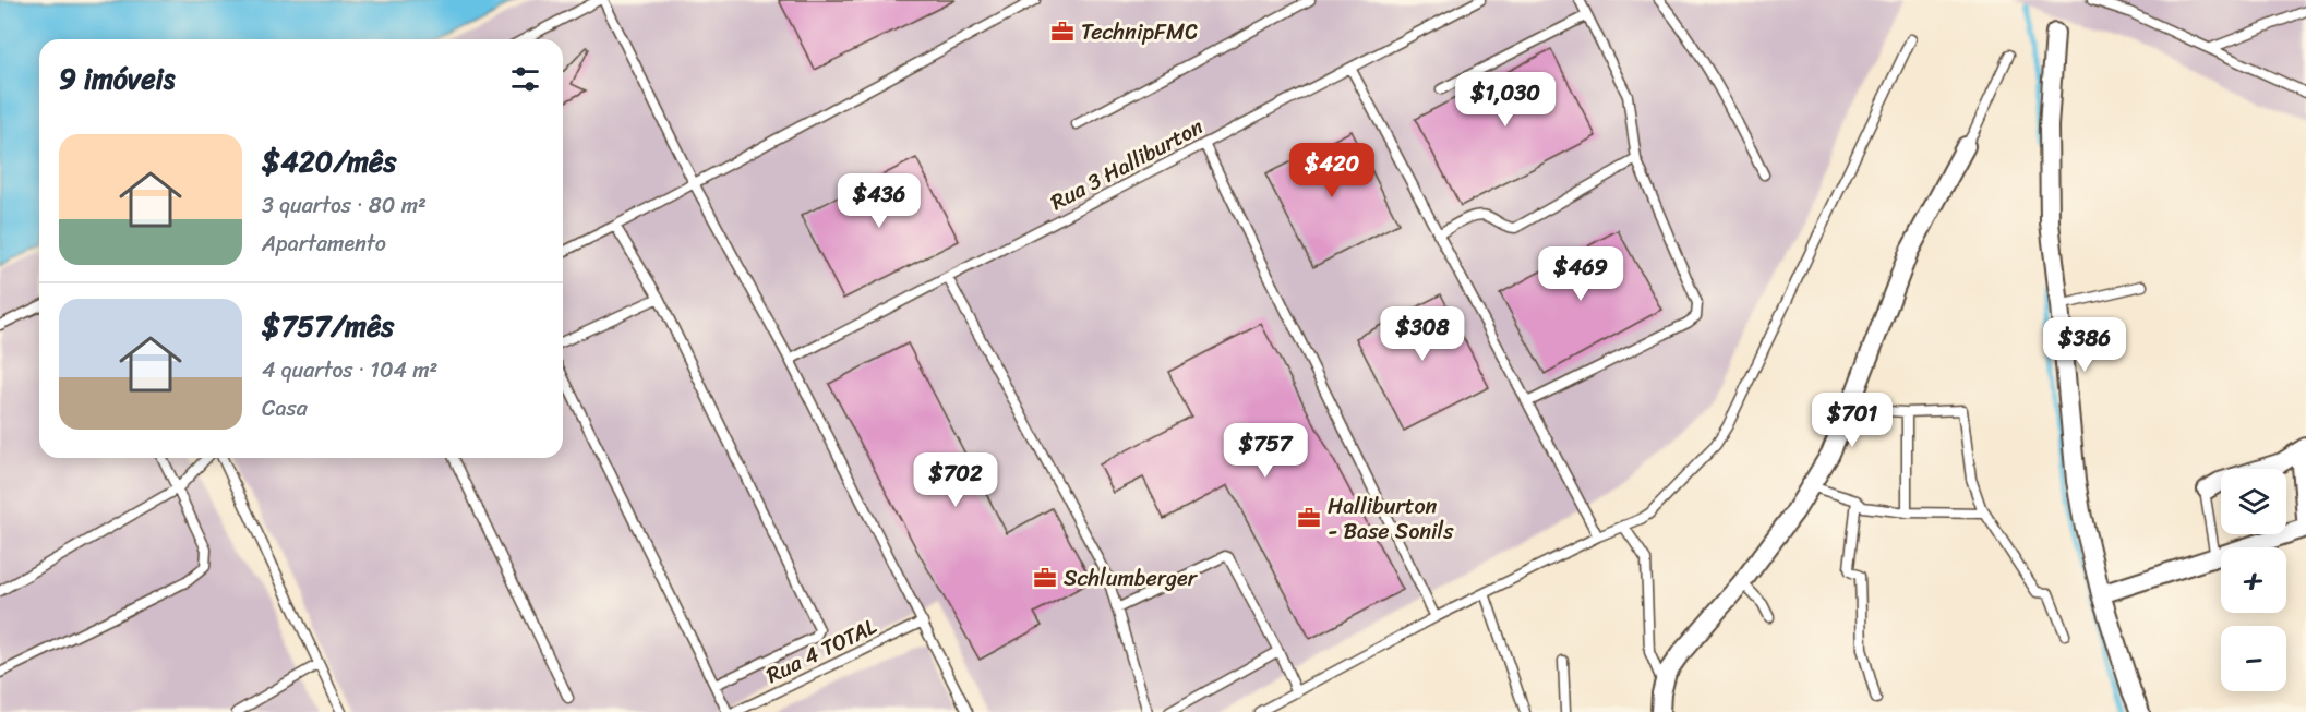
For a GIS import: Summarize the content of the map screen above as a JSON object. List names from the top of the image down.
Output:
{
  "streets": {
    "lane": ["Rua 3 Halliburton", "Rua 4 TOTAL"]
  },
  "places": {
    "office": ["TechnipFMC", "Halliburton - Base Sonils", "Schlumberger"]
  },
  "page": {
    "heading": "9 imóveis",
    "price": [
      "$1,030",
      "$420",
      "$436",
      "$469",
      "$308",
      "$386",
      "$701",
      "$757",
      "$702"
    ],
    "list": [
      {
        "name": "$420/mês",
        "note": "3 quartos · 80 m² · Apartamento"
      },
      {
        "name": "$757/mês",
        "note": "4 quartos · 104 m² · Casa"
      }
    ],
    "map_buttons": ["+", "−"]
  }
}
